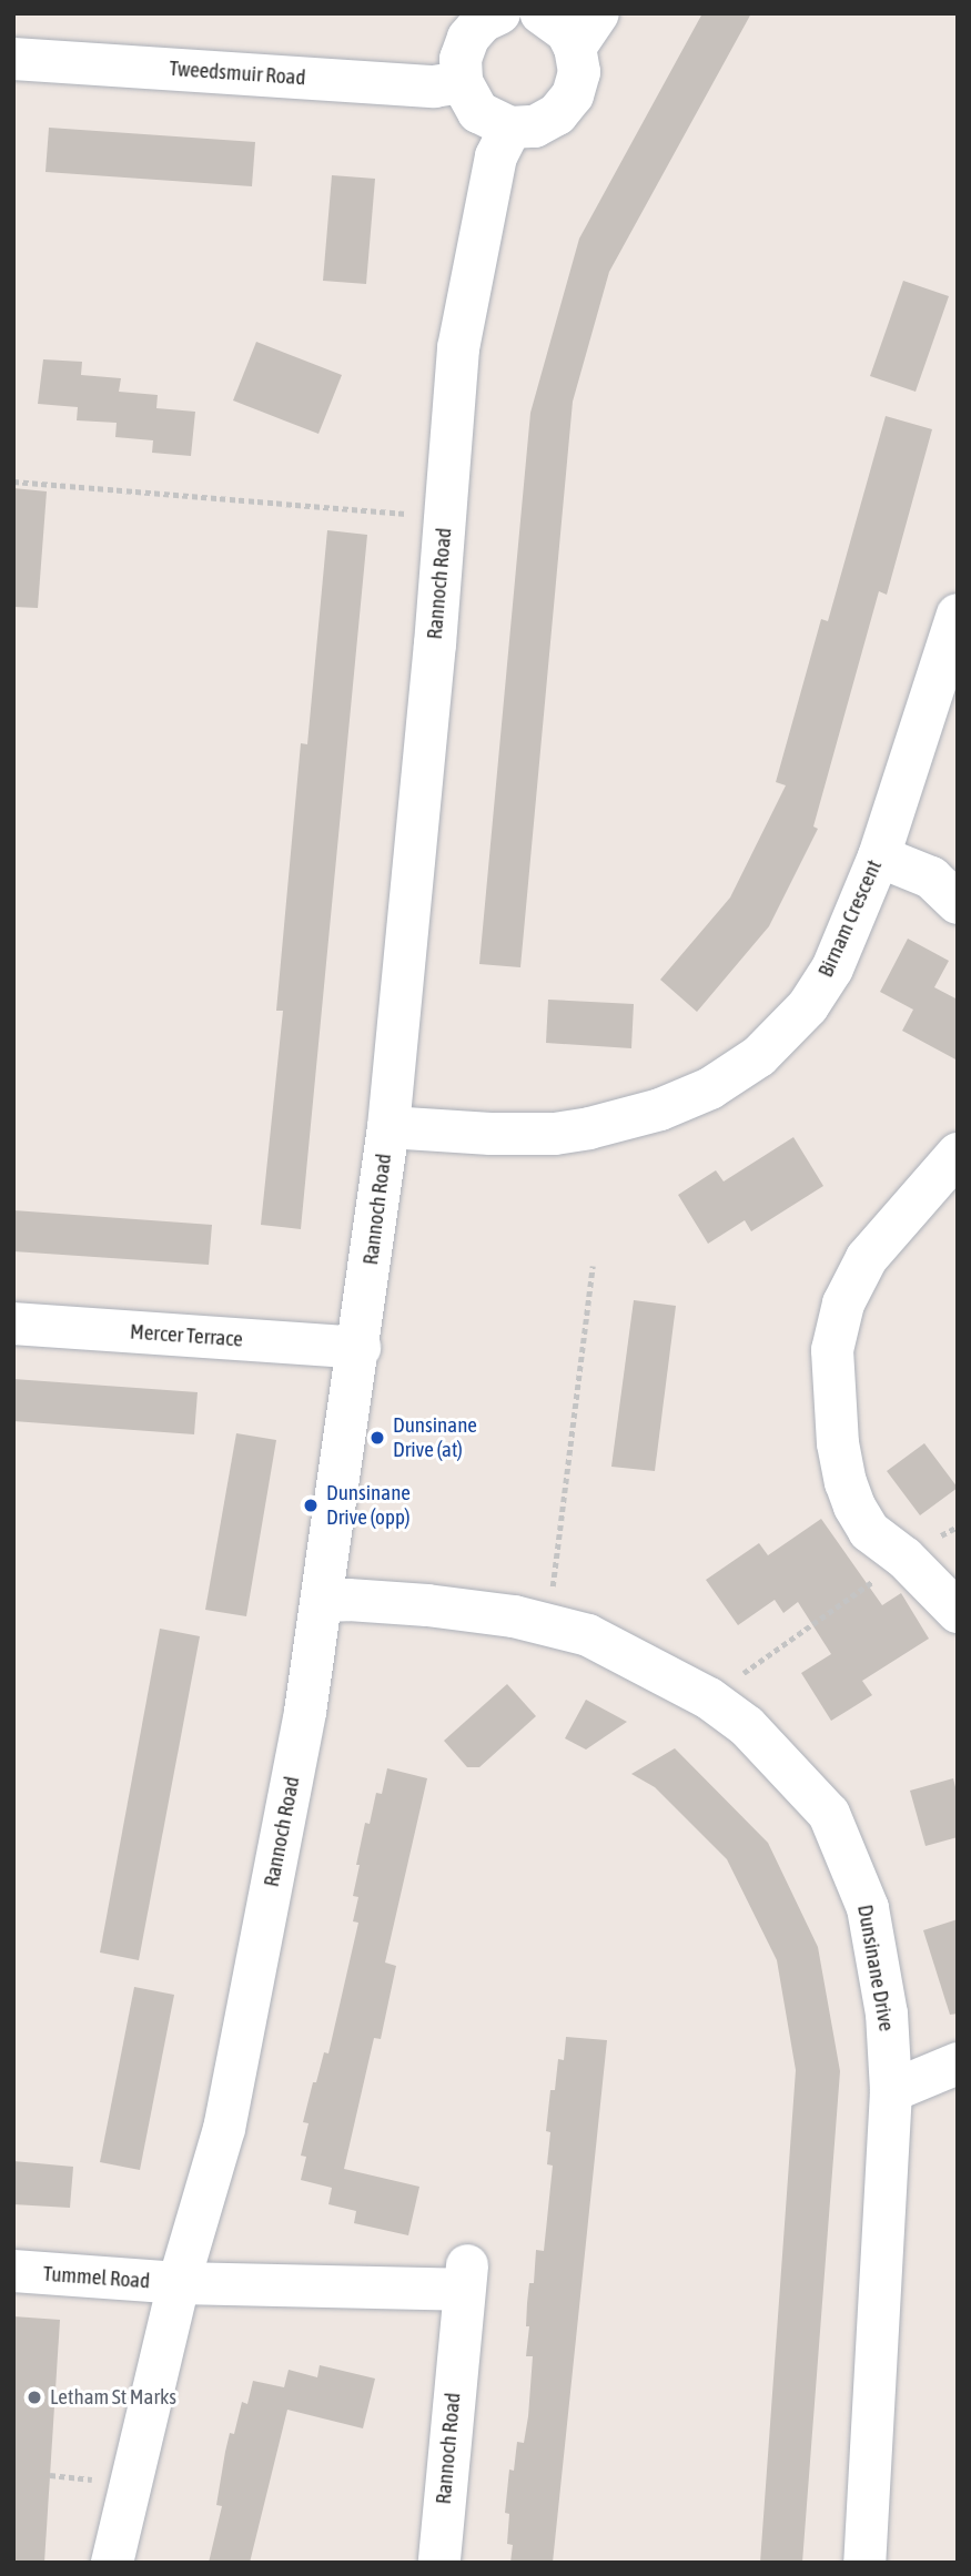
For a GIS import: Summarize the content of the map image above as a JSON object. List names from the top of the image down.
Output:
{
  "streets": {
    "street": [
      "Tweedsmuir Road",
      "Rannoch Road",
      "Birnam Crescent",
      "Mercer Terrace",
      "Dunsinane Drive",
      "Tummel Road"
    ]
  },
  "crossings": [
    ["Rannoch Road", "Birnam Crescent"],
    ["Rannoch Road", "Mercer Terrace"],
    ["Rannoch Road", "Dunsinane Drive"],
    ["Rannoch Road", "Tummel Road"]
  ],
  "places": ["Dunsinane Drive (at)", "Dunsinane Drive (opp)", "Letham St Marks"]
}
